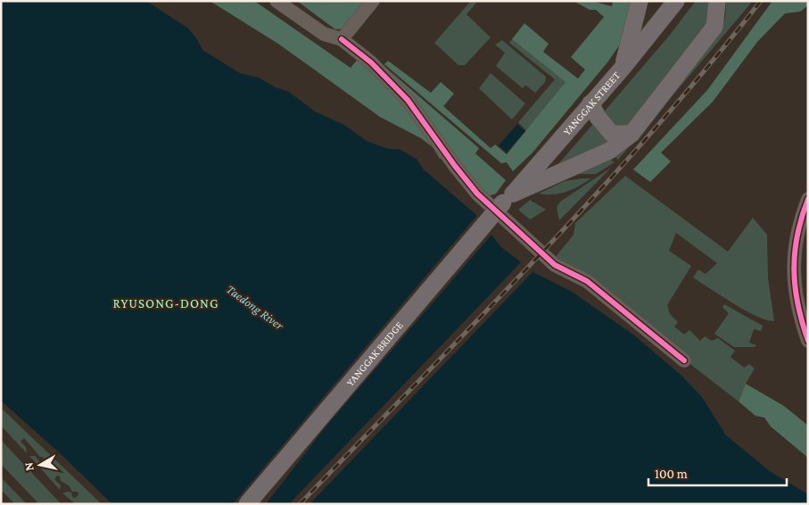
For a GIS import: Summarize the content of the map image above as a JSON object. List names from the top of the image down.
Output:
{
  "streets": {
    "main road": ["YANGGAK STREET", "YANGGAK BRIDGE"]
  },
  "crossings": [
    ["YANGGAK STREET", "YANGGAK BRIDGE"]
  ],
  "districts": ["RYUSONG-DONG"],
  "water": ["Taedong River"],
  "scale_bar": "100 m",
  "north": "left"
}
